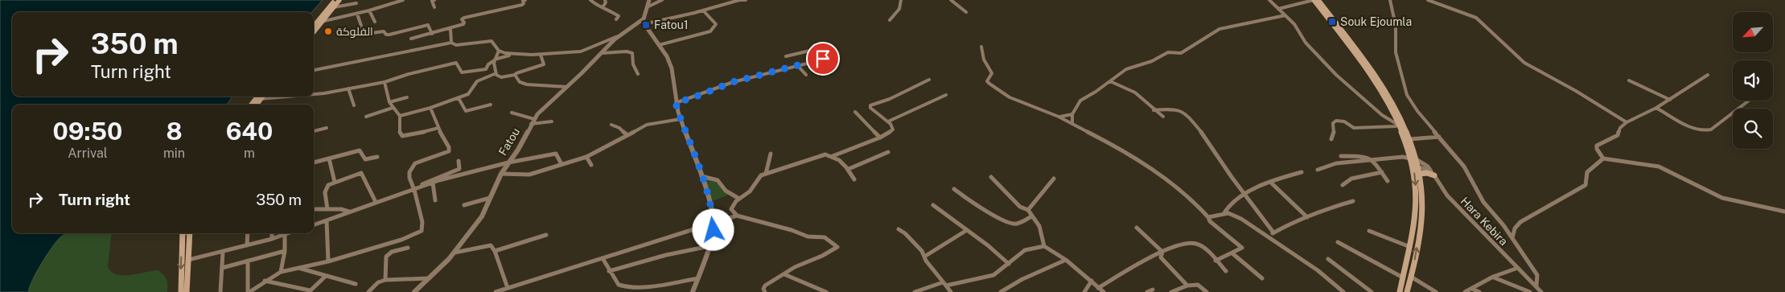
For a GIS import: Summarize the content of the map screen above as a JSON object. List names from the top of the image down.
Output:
{
  "streets": {
    "street": ["Fatou", "Hara Kebira"]
  },
  "places": {
    "transit": ["Souk Ejoumla", "Fatou1"],
    "other": ["الفلوكة"]
  },
  "north": "bottom left",
  "page": {
    "turn": ["350 m", "Turn right"],
    "eta": [
      "09:50",
      "Arrival",
      "8",
      "min",
      "640",
      "m"
    ],
    "list": [
      {
        "name": "Turn right",
        "value": "350 m"
      }
    ]
  }
}
